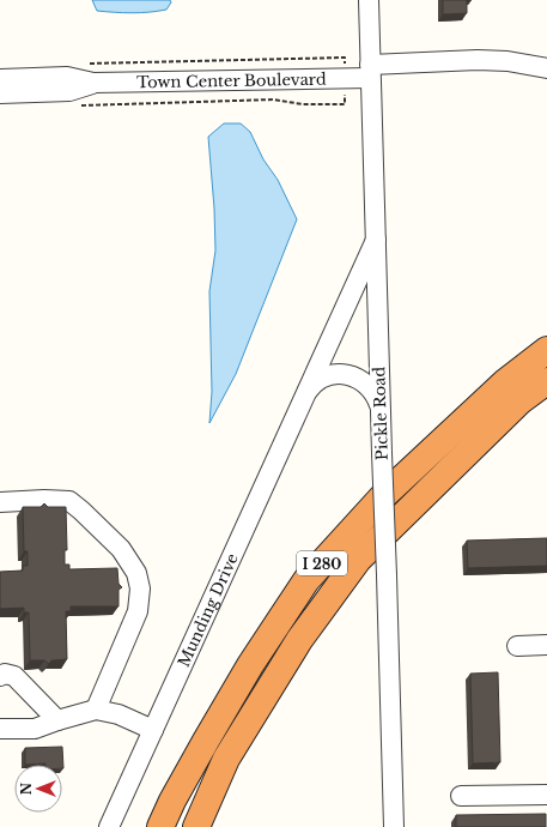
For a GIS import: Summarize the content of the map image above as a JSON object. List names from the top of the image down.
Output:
{
  "streets": {
    "highway": ["I 280"],
    "street": ["Town Center Boulevard", "Pickle Road", "Munding Drive"]
  },
  "crossings": [
    ["Town Center Boulevard", "Pickle Road"],
    ["Pickle Road", "Munding Drive"]
  ],
  "north": "left"
}
